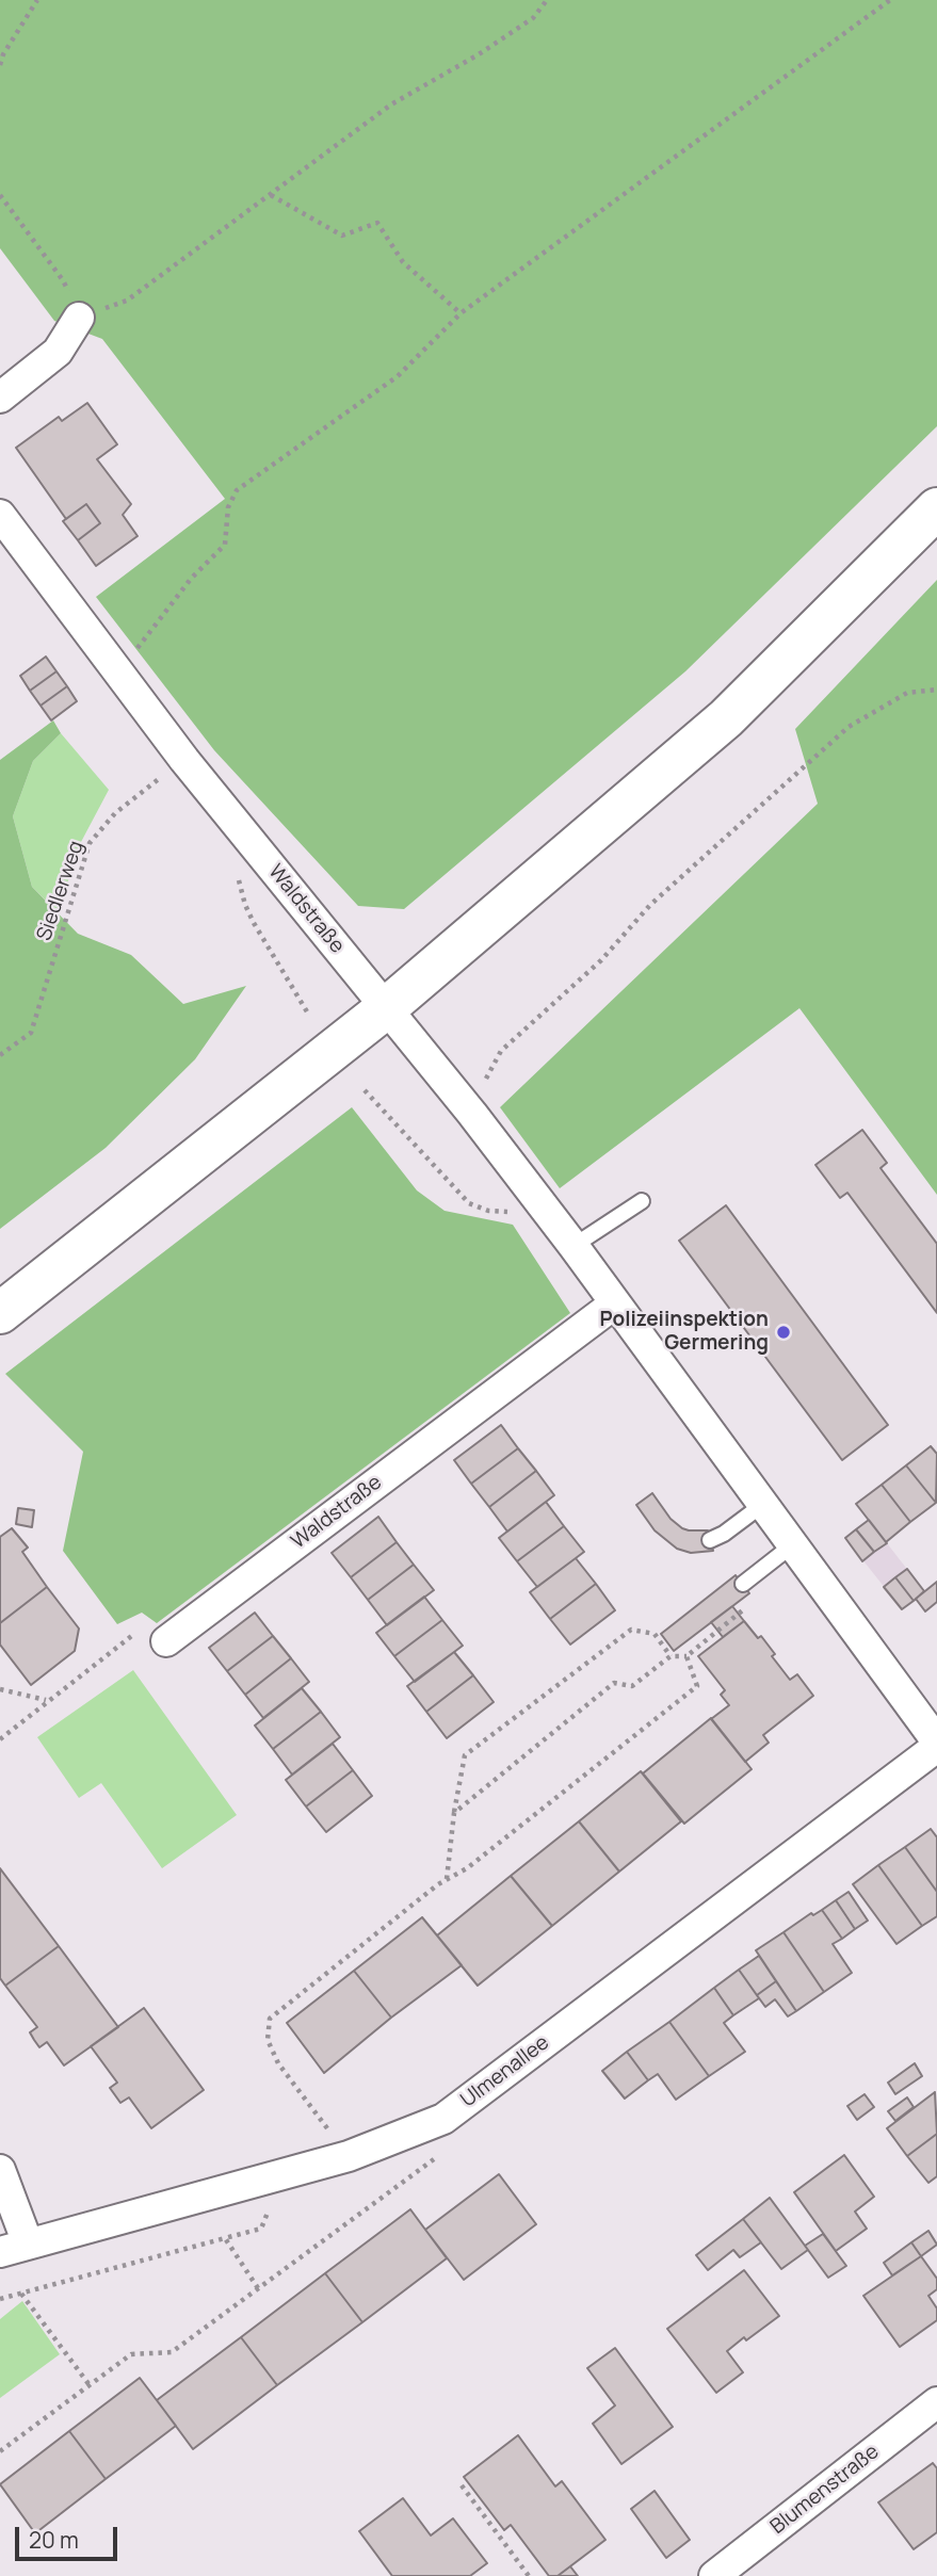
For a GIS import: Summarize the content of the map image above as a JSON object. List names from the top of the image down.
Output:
{
  "streets": {
    "street": ["Waldstraße", "Ulmenallee", "Blumenstraße"],
    "path": ["Siedlerweg"]
  },
  "crossings": [
    ["Siedlerweg", "Waldstraße"],
    ["Waldstraße", "Ulmenallee"]
  ],
  "places": ["Polizeiinspektion Germering"],
  "scale_bar": "20 m"
}
